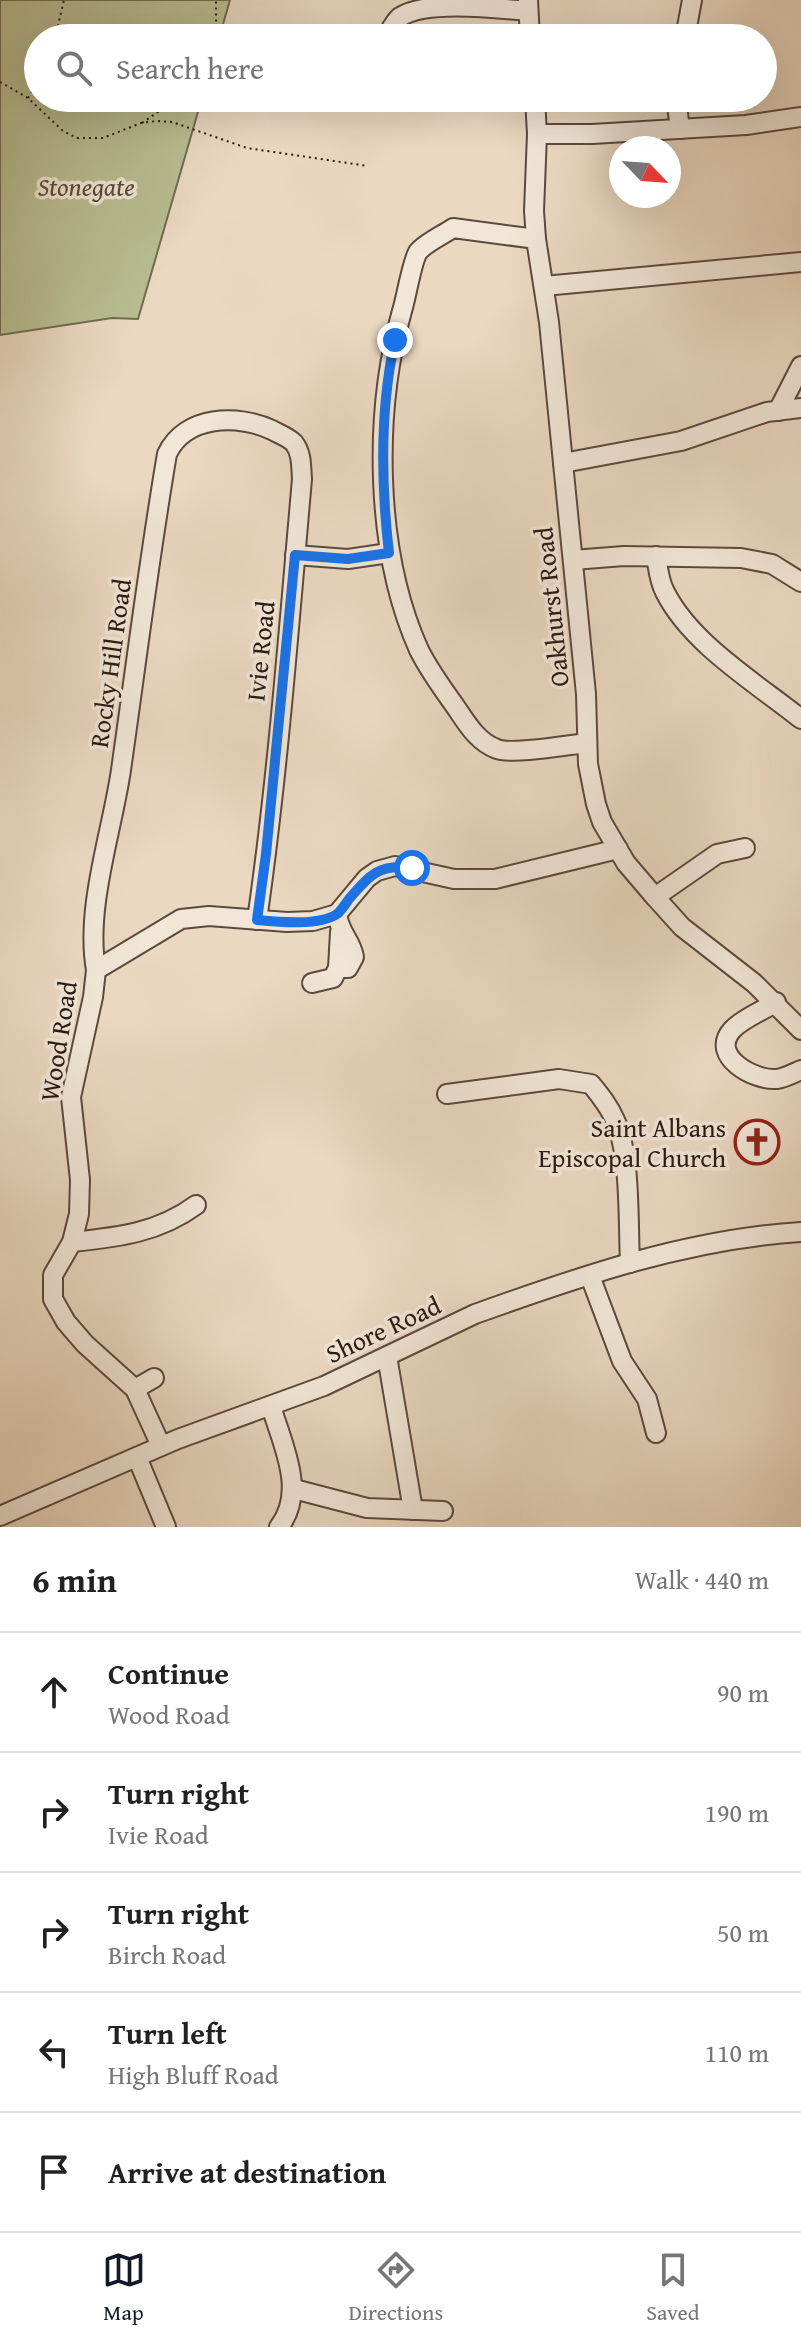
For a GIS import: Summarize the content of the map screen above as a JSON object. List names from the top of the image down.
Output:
{
  "streets": {
    "street": [
      "Oakhurst Road",
      "Ivie Road",
      "Rocky Hill Road",
      "Wood Road",
      "Shore Road"
    ]
  },
  "crossings": [
    ["Ivie Road", "Rocky Hill Road"],
    ["Ivie Road", "Wood Road"],
    ["Rocky Hill Road", "Wood Road"],
    ["Wood Road", "Shore Road"]
  ],
  "parks": ["Stonegate"],
  "places": {
    "church": ["Saint Albans Episcopal Church"]
  },
  "north": "bottom right",
  "page": {
    "search": "Search here",
    "heading": ["6 min", "Walk · 440 m"],
    "list": [
      ["Continue", "Wood Road", "90 m"],
      ["Turn right", "Ivie Road", "190 m"],
      ["Turn right", "Birch Road", "50 m"],
      ["Turn left", "High Bluff Road", "110 m"],
      "Arrive at destination"
    ],
    "nav": ["Map", "Directions", "Saved"]
  }
}
